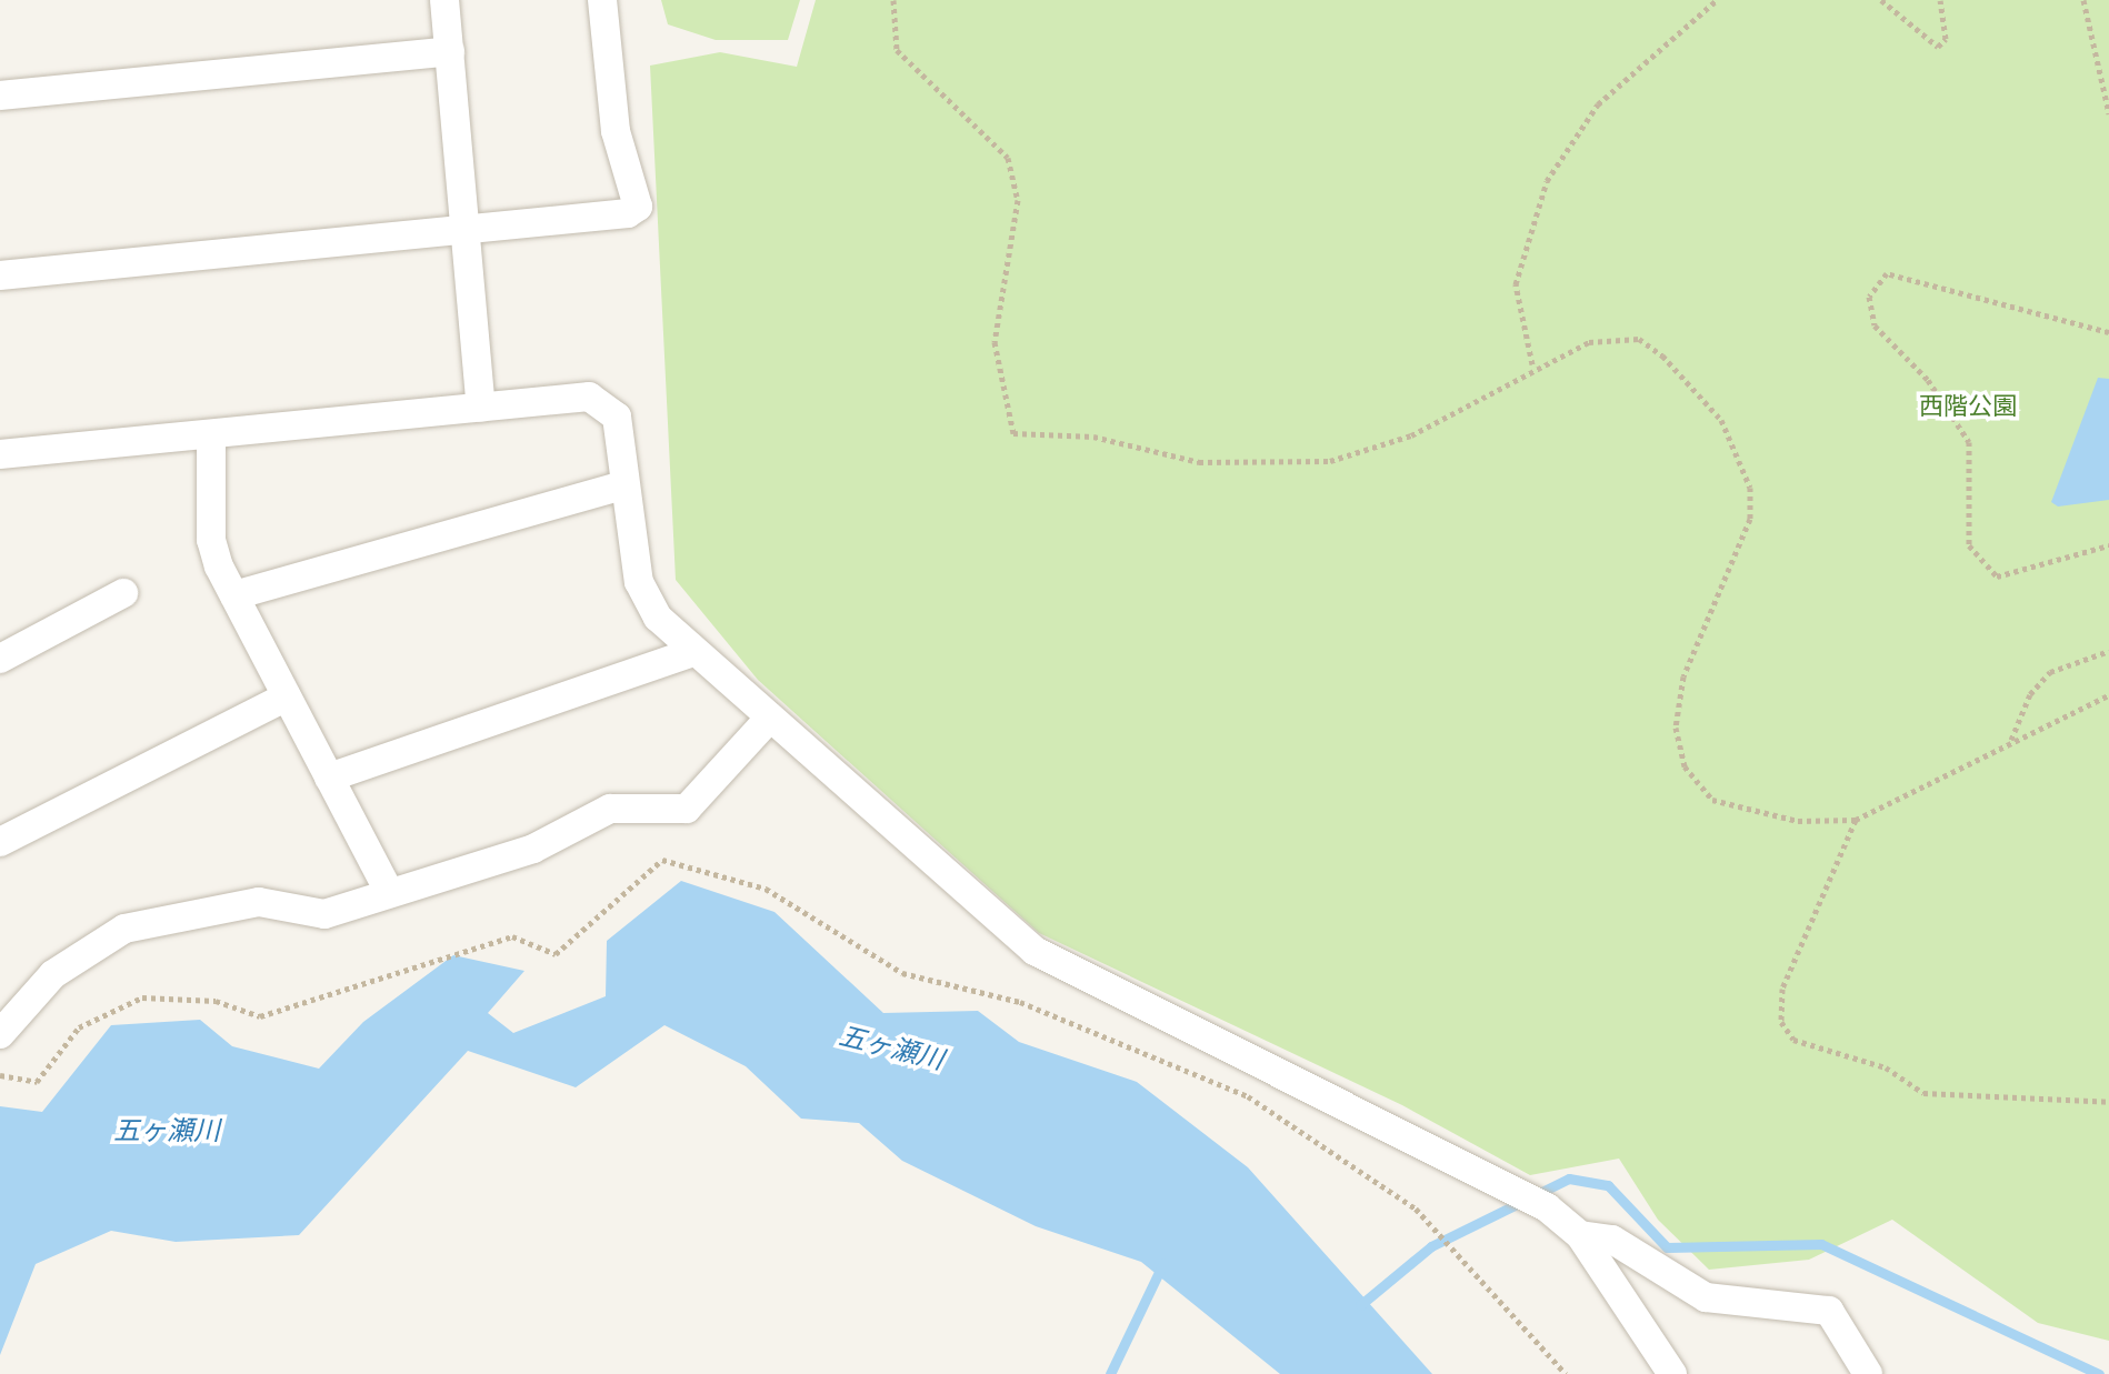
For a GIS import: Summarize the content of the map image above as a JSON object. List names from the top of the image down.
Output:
{
  "water": ["五ヶ瀬川"],
  "parks": ["西階公園"]
}
